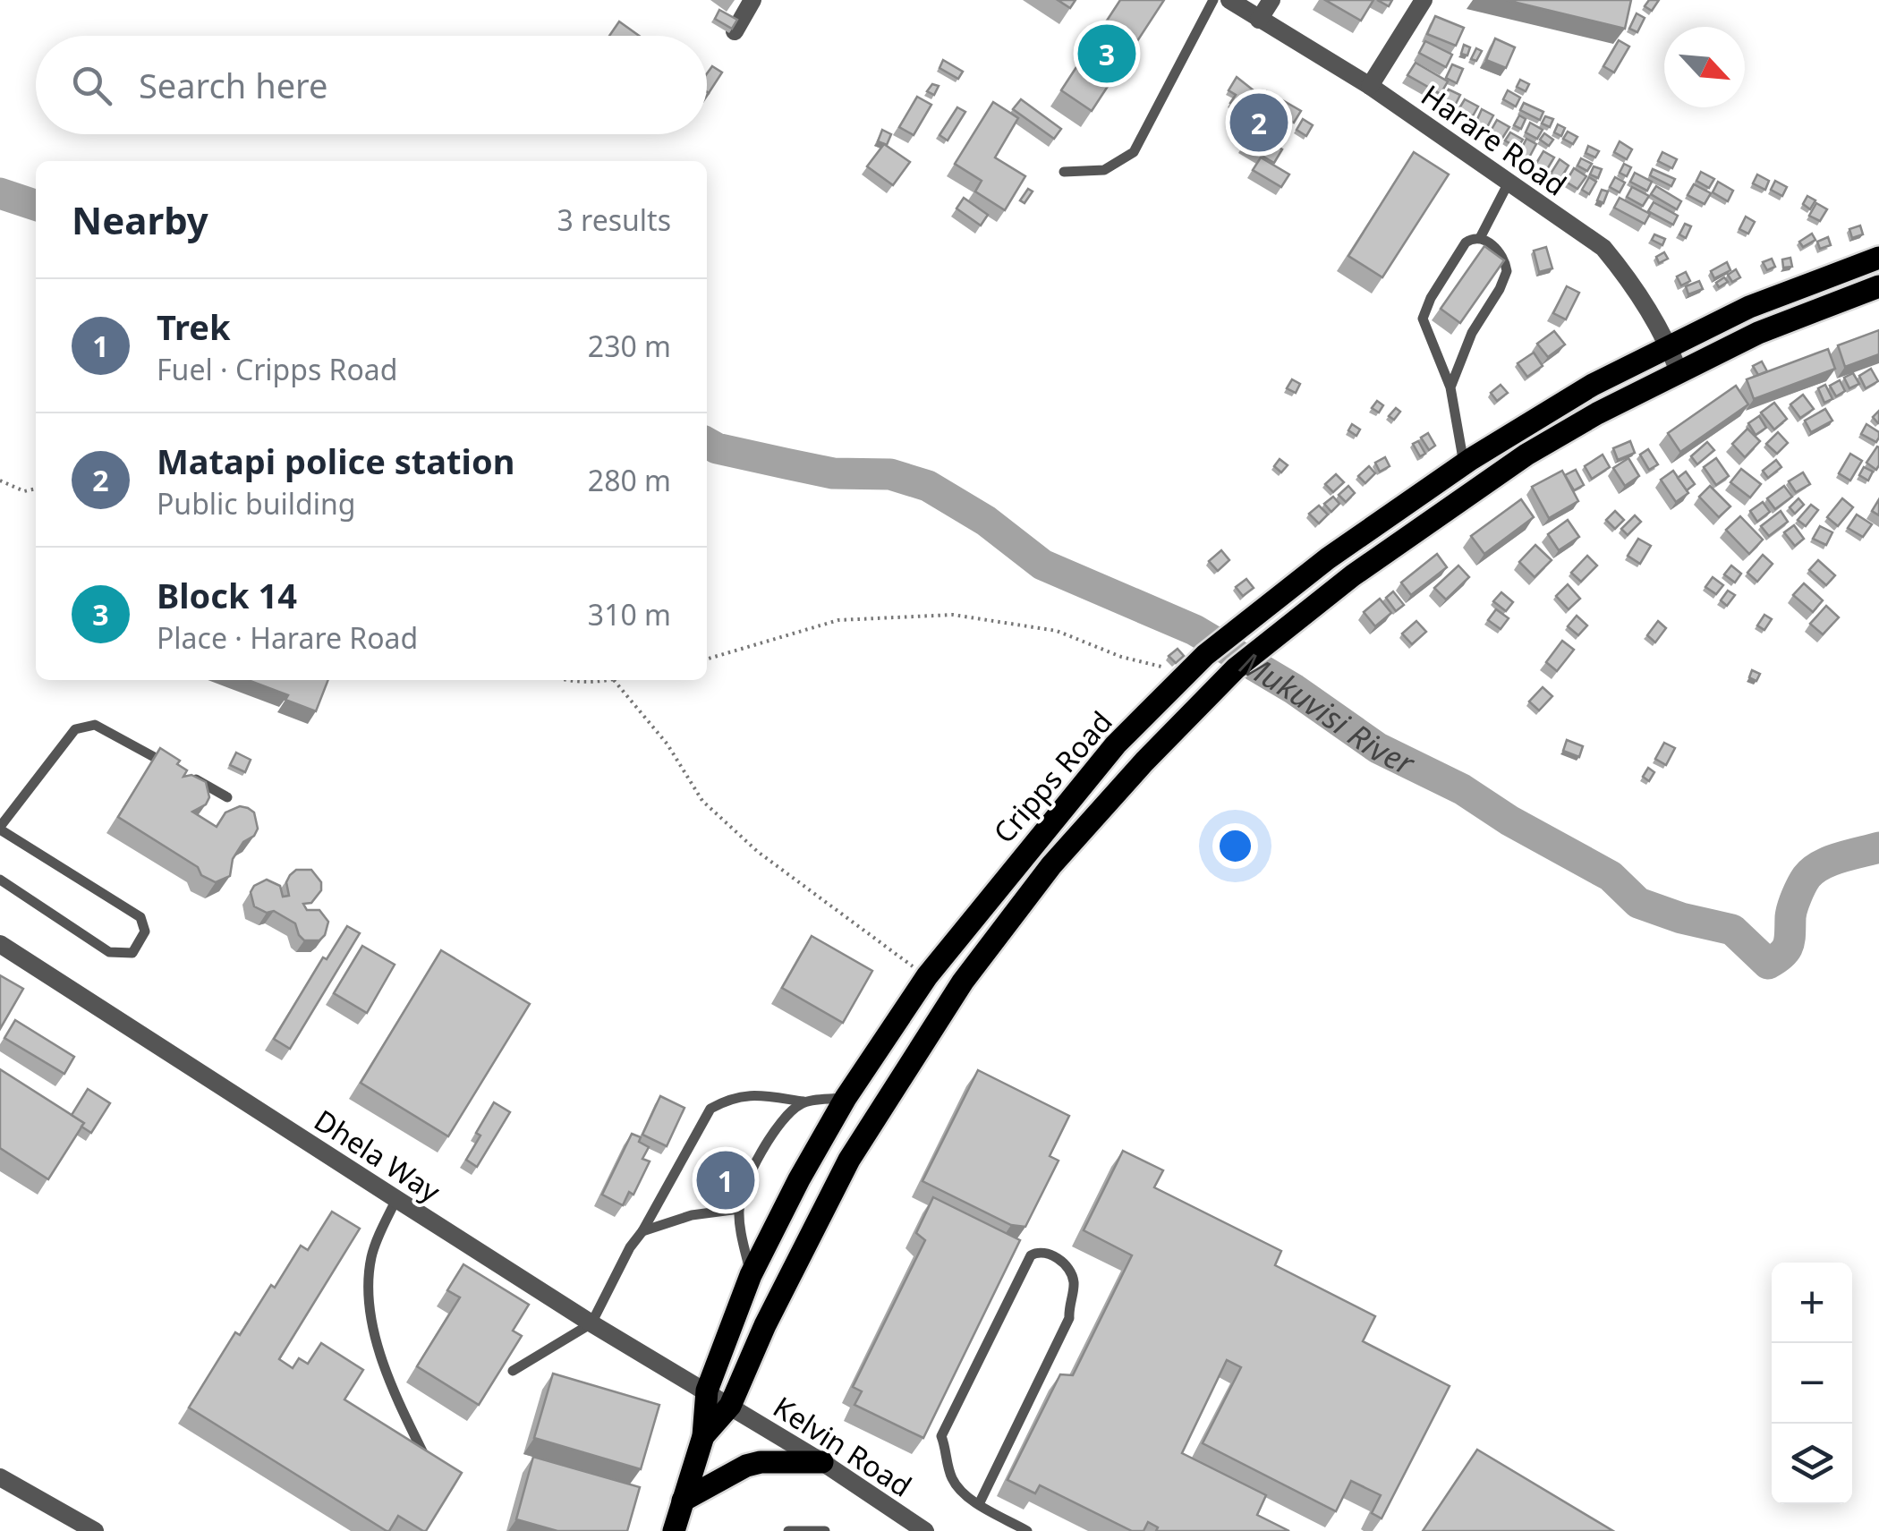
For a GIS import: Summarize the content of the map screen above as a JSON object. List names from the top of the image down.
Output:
{
  "streets": {
    "main road": ["Cripps Road"],
    "street": ["Harare Road", "Dhela Way", "Kelvin Road"]
  },
  "crossings": [
    ["Harare Road", "Cripps Road"],
    ["Cripps Road", "Dhela Way"],
    ["Cripps Road", "Kelvin Road"],
    ["Dhela Way", "Kelvin Road"]
  ],
  "water": ["Mukuvisi River"],
  "north": "bottom right",
  "page": {
    "pins": ["3", "2", "1"],
    "search": "Search here",
    "heading": ["Nearby", "3 results"],
    "list": [
      {
        "mark": "1",
        "name": "Trek",
        "note": "Fuel · Cripps Road",
        "value": "230 m"
      },
      {
        "mark": "2",
        "name": "Matapi police station",
        "note": "Public building",
        "value": "280 m"
      },
      {
        "mark": "3",
        "name": "Block 14",
        "note": "Place · Harare Road",
        "value": "310 m"
      }
    ],
    "map_buttons": ["+", "−"]
  }
}
